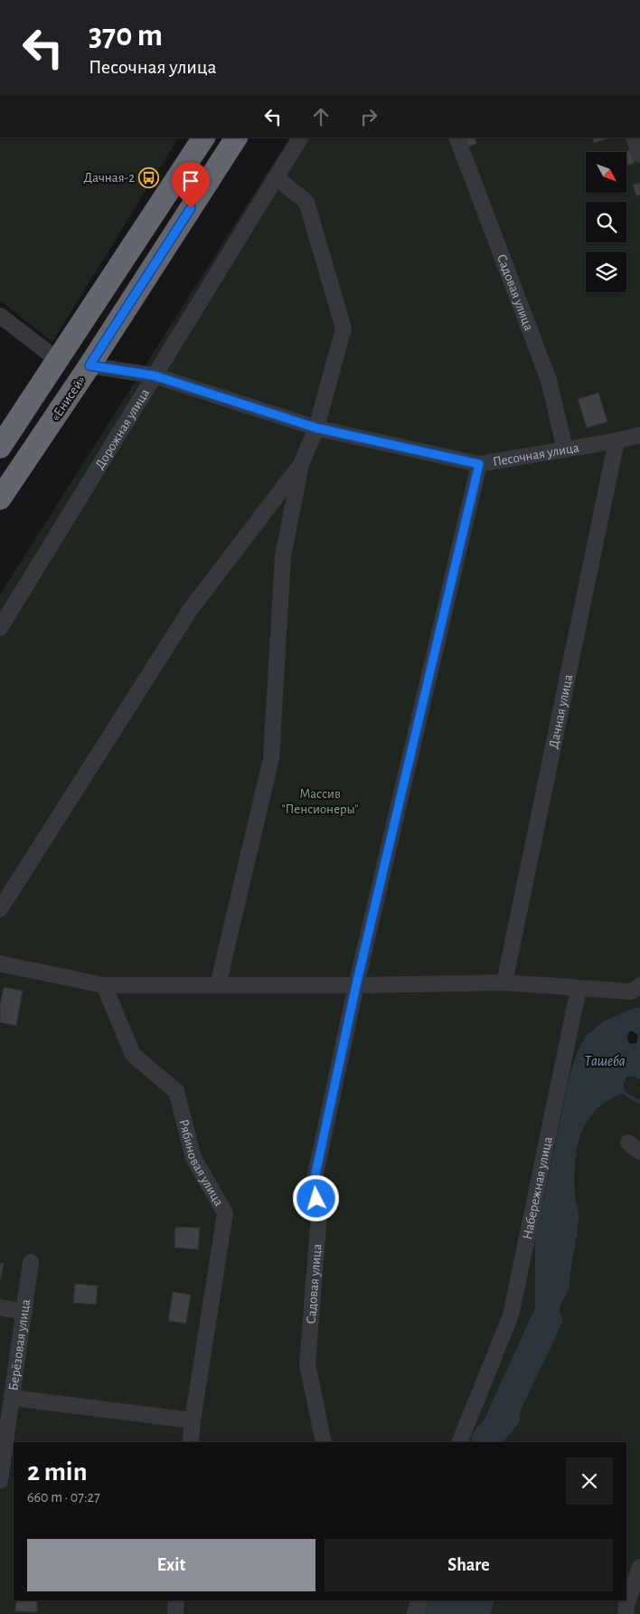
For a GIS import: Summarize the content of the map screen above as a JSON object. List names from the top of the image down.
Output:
{
  "streets": {
    "highway": ["«Енисей»"],
    "street": [
      "Садовая улица",
      "Дорожная улица",
      "Песочная улица",
      "Дачная улица",
      "Рябиновая улица",
      "Набережная улица",
      "Берёзовая улица"
    ]
  },
  "crossings": [
    ["Садовая улица", "Песочная улица"],
    ["«Енисей»", "Песочная улица"],
    ["Дорожная улица", "Песочная улица"],
    ["Песочная улица", "Дачная улица"]
  ],
  "water": ["Ташеба"],
  "parks": ["Массив \"Пенсионеры\""],
  "places": {
    "bus stop": ["Дачная-2"]
  },
  "north": "bottom right",
  "page": {
    "turn": ["370 m", "Песочная улица"],
    "heading": ["2 min", "660 m · 07:27"],
    "buttons": ["Exit", "Share"]
  }
}
